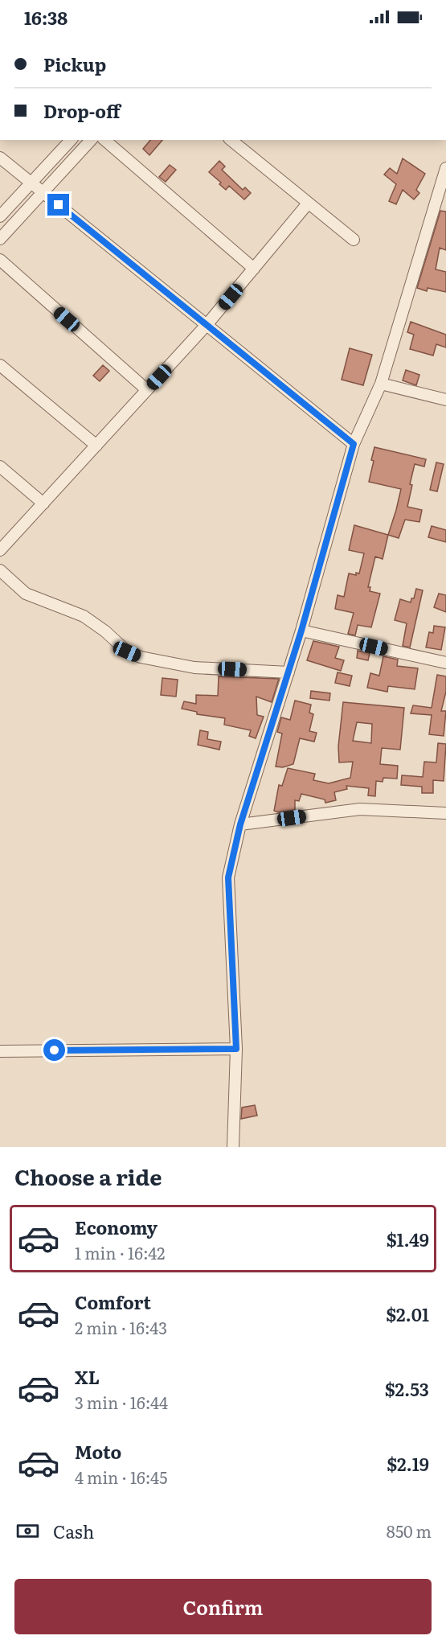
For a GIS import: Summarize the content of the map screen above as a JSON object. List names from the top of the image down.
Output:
{
  "page": {
    "status": "16:38",
    "banner": ["Pickup", "Drop-off"],
    "heading": "Choose a ride",
    "list": [
      {
        "name": "Economy",
        "note": "1 min · 16:42",
        "value": "$1.49"
      },
      {
        "name": "Comfort",
        "note": "2 min · 16:43",
        "value": "$2.01"
      },
      {
        "name": "XL",
        "note": "3 min · 16:44",
        "value": "$2.53"
      },
      {
        "name": "Moto",
        "note": "4 min · 16:45",
        "value": "$2.19"
      }
    ],
    "pay": ["Cash", "850 m"],
    "buttons": "Confirm"
  }
}
